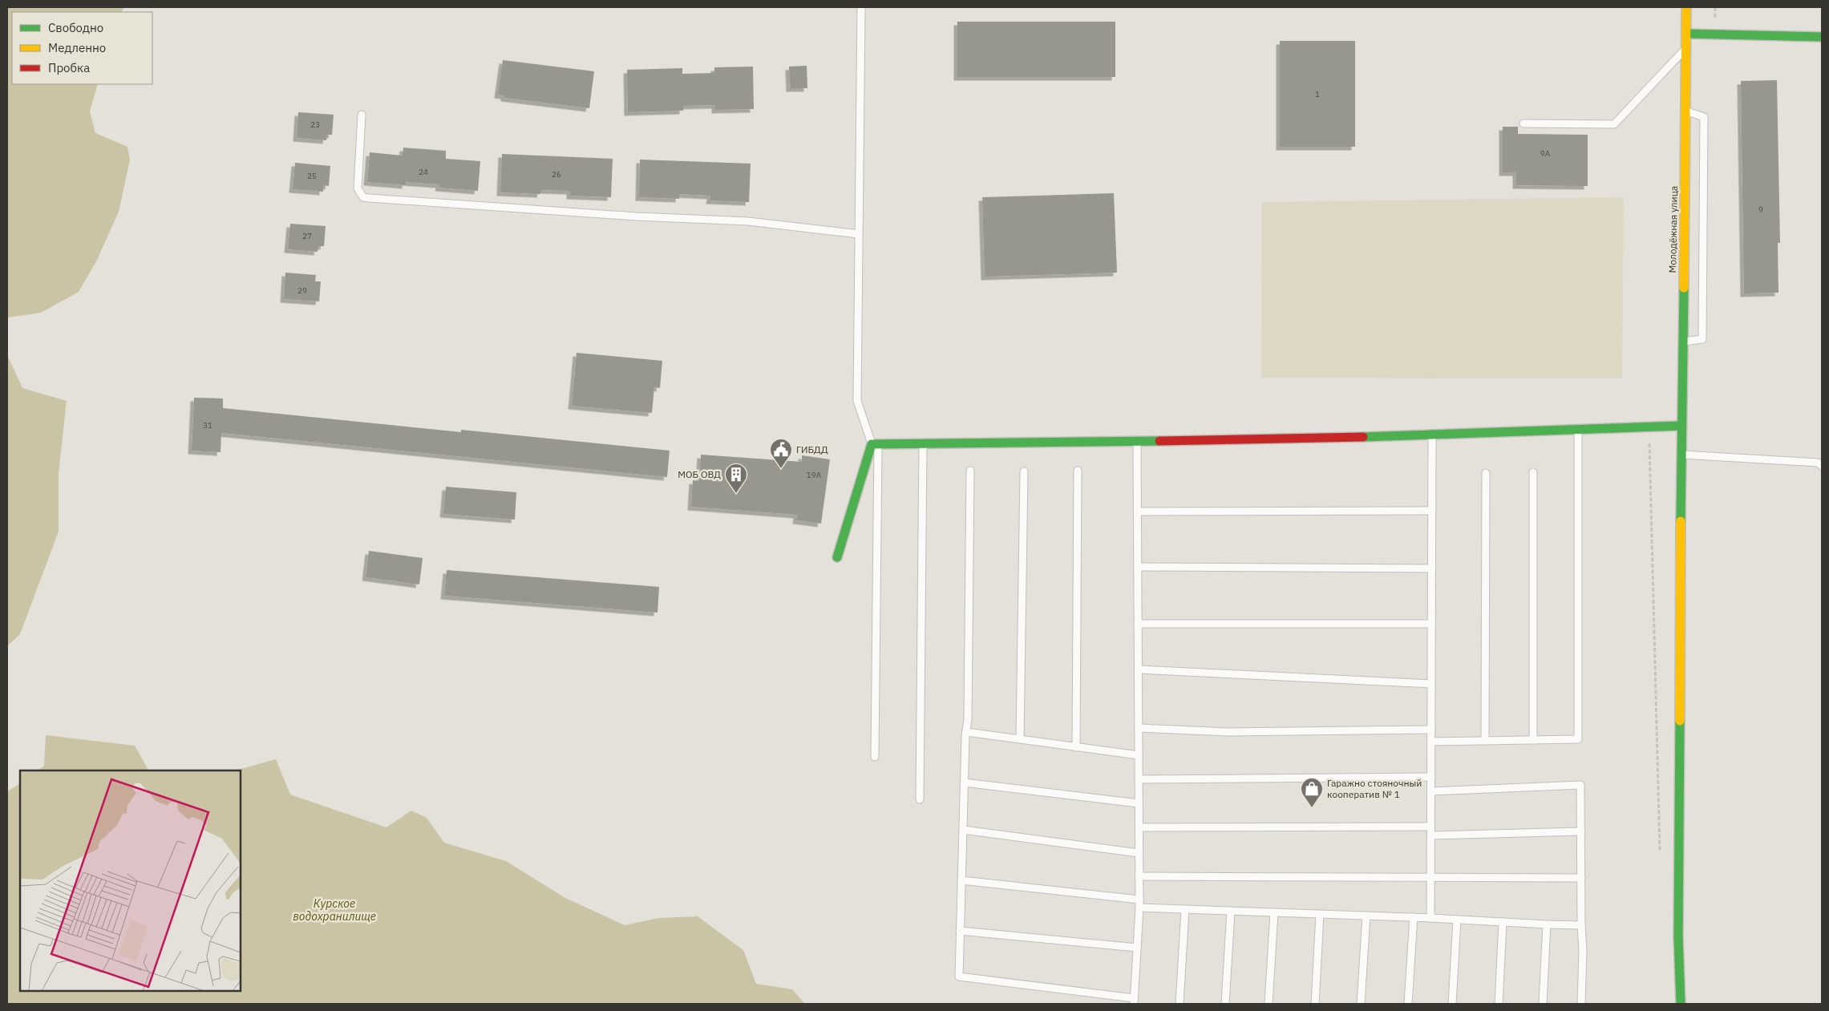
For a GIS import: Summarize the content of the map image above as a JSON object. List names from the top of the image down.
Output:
{
  "streets": {
    "street": ["Молодёжная улица"]
  },
  "water": ["Курское водохранилище"],
  "places": {
    "public building": ["ГИБДД"],
    "building": ["МОБ ОВД"],
    "shop": ["Гаражно стояночный кооператив № 1"]
  },
  "house_numbers": [
    "1",
    "23",
    "9А",
    "24",
    "26",
    "25",
    "9",
    "27",
    "29",
    "31",
    "19А"
  ],
  "legend": ["Свободно", "Медленно", "Пробка"]
}
